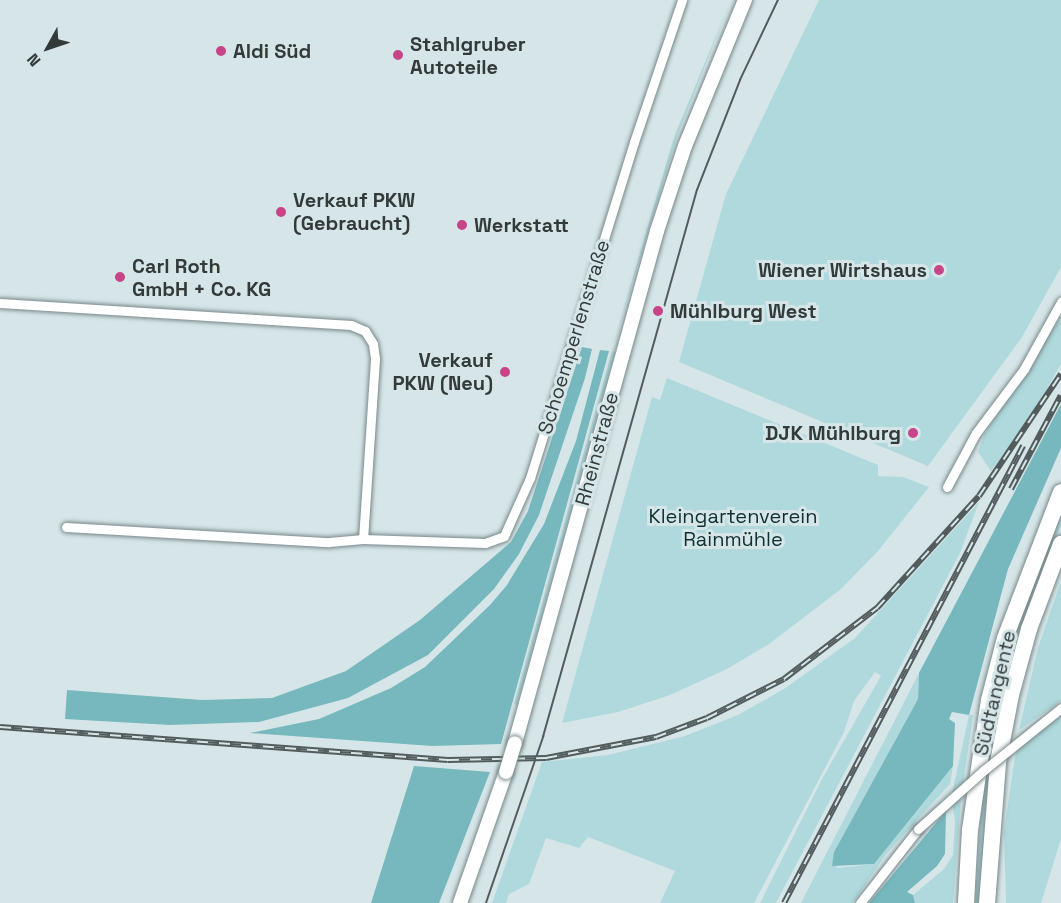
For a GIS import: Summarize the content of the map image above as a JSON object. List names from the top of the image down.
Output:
{
  "streets": {
    "highway": ["Südtangente"],
    "main road": ["Rheinstraße"],
    "street": ["Schoemperlenstraße"]
  },
  "parks": ["Kleingartenverein Rainmühle"],
  "places": [
    "Aldi Süd",
    "Stahlgruber Autoteile",
    "Verkauf PKW (Gebraucht)",
    "Werkstatt",
    "Wiener Wirtshaus",
    "Carl Roth GmbH + Co. KG",
    "Mühlburg West",
    "Verkauf PKW (Neu)",
    "DJK Mühlburg"
  ],
  "north": "bottom left"
}
